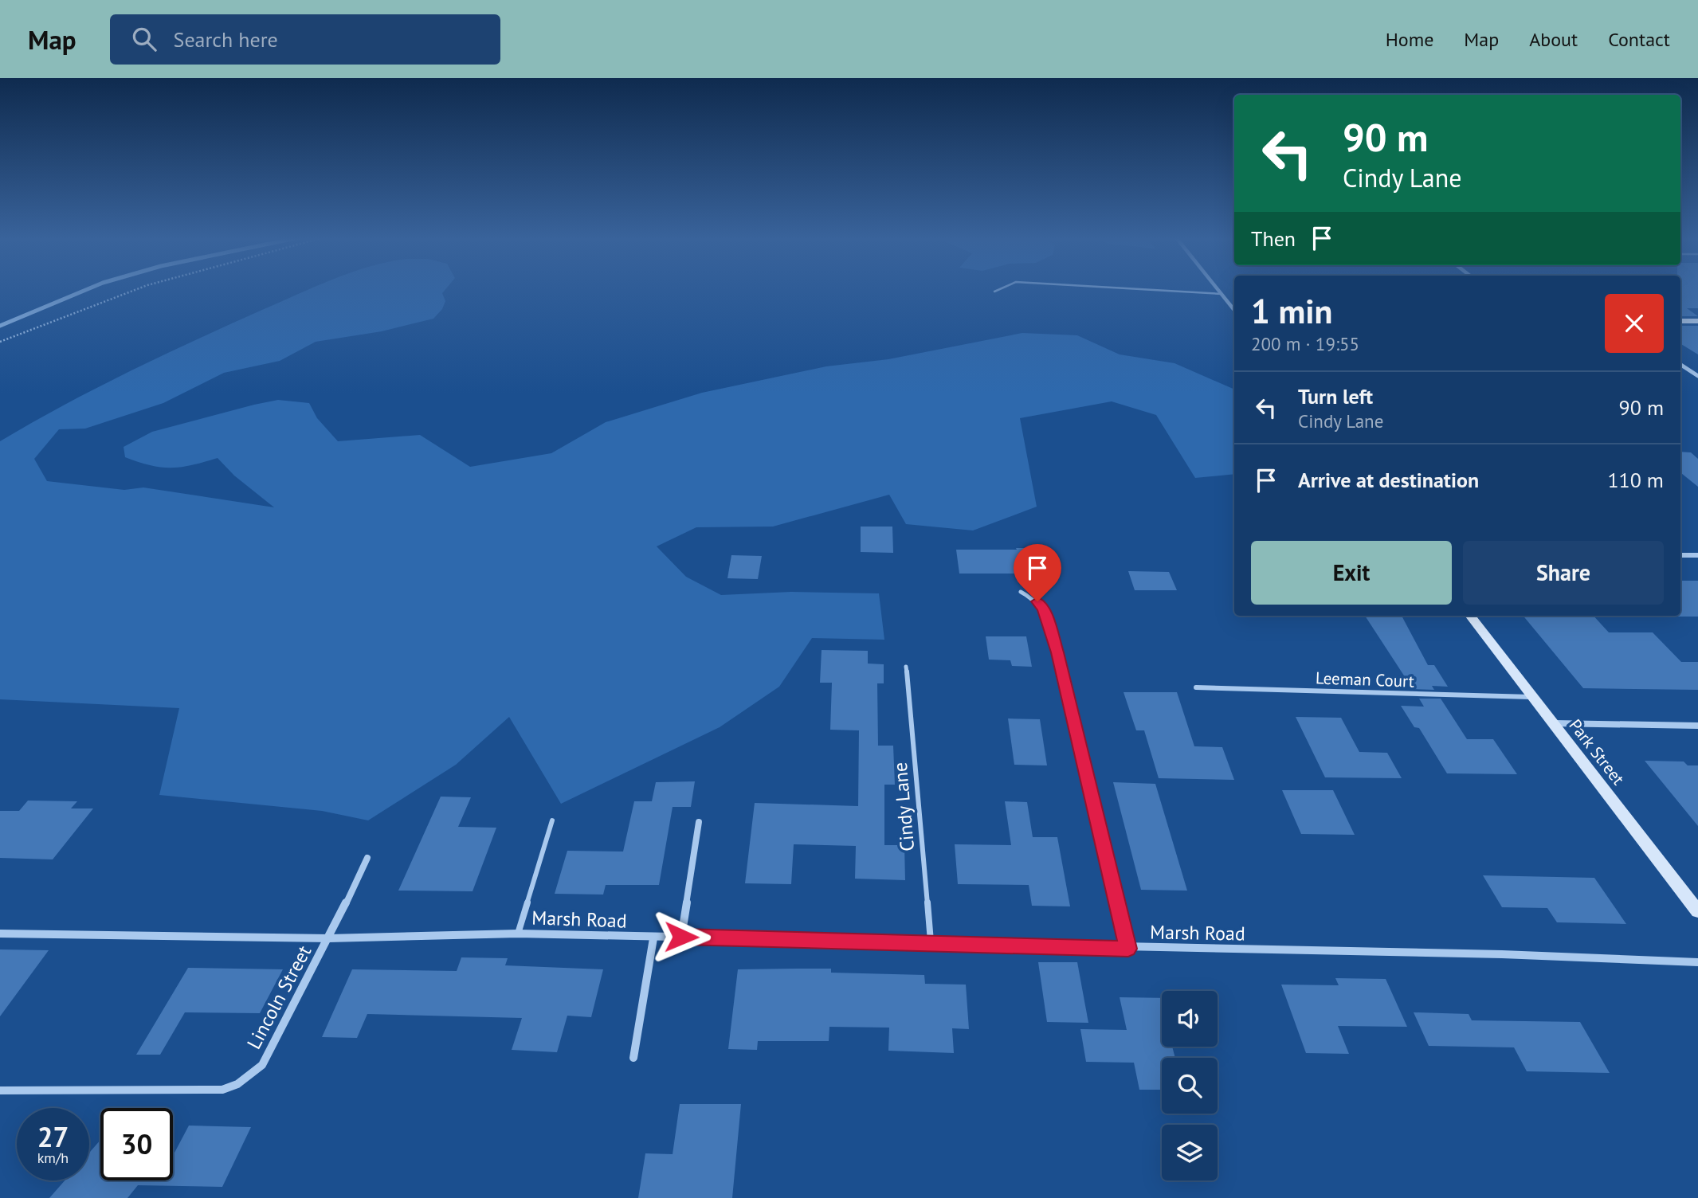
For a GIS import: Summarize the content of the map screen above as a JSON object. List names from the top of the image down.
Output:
{
  "streets": {
    "street": ["Park Street", "Marsh Road", "Lincoln Street"],
    "lane": ["Leeman Court", "Cindy Lane"]
  },
  "crossings": [
    ["Leeman Court", "Park Street"],
    ["Cindy Lane", "Marsh Road"],
    ["Marsh Road", "Lincoln Street"]
  ],
  "page": {
    "header": "Map",
    "search": "Search here",
    "nav": [
      "Home",
      "Map",
      "About",
      "Contact"
    ],
    "turn": ["90 m", "Cindy Lane"],
    "then": "Then",
    "heading": ["1 min", "200 m · 19:55"],
    "list": [
      {
        "name": "Turn left",
        "note": "Cindy Lane",
        "value": "90 m"
      },
      {
        "name": "Arrive at destination",
        "value": "110 m"
      }
    ],
    "buttons": ["Exit", "Share"],
    "speed": "27 km/h",
    "limit": "30"
  }
}
